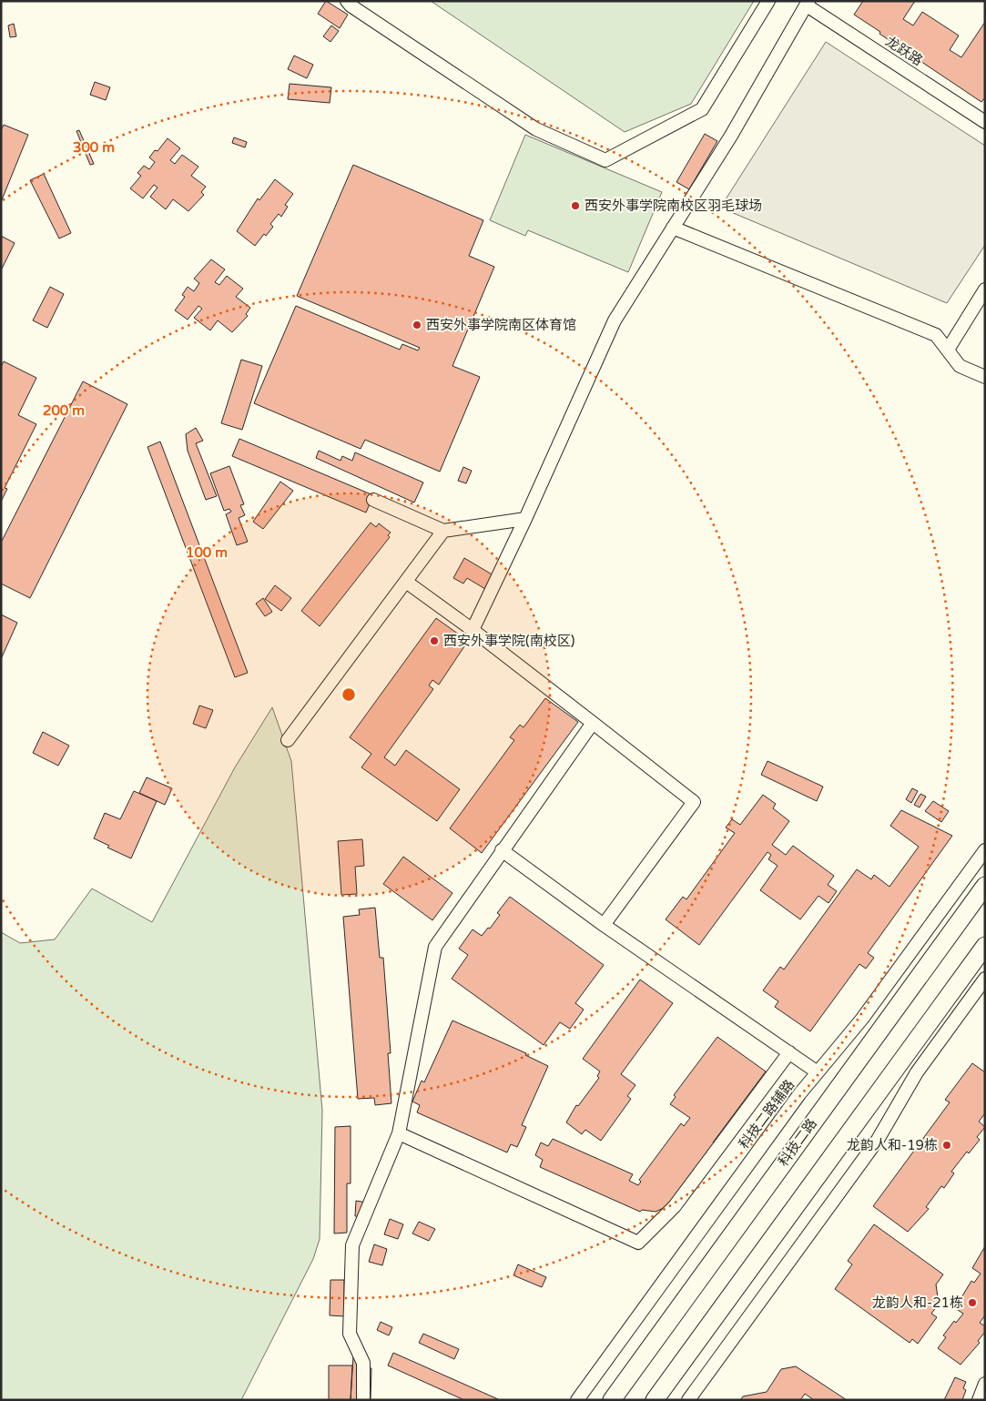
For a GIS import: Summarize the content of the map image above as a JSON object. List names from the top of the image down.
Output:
{
  "streets": {
    "main road": ["科技二路"],
    "street": ["龙跃路", "科技二路辅路"]
  },
  "places": [
    "西安外事学院南校区羽毛球场",
    "西安外事学院南区体育馆",
    "西安外事学院(南校区)",
    "龙韵人和-19栋",
    "龙韵人和-21栋"
  ],
  "rings": ["300 m", "200 m", "100 m"]
}
